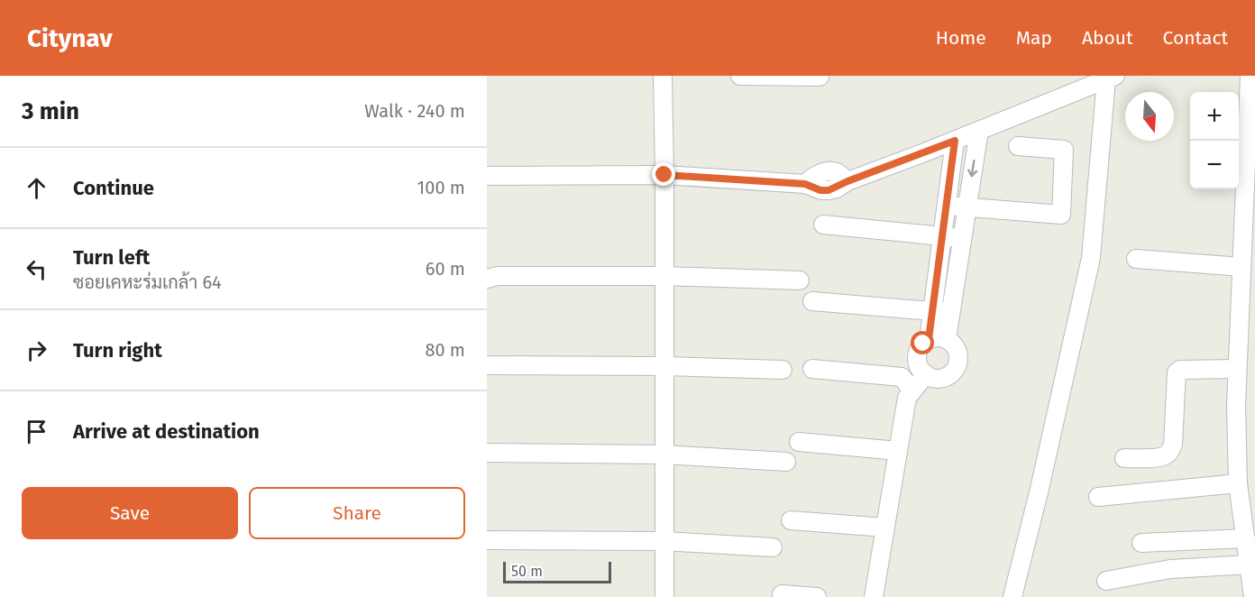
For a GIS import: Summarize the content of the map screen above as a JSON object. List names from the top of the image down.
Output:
{
  "scale_bar": "50 m",
  "north": "bottom",
  "page": {
    "header": "Citynav",
    "nav": [
      "Home",
      "Map",
      "About",
      "Contact"
    ],
    "heading": ["3 min", "Walk · 240 m"],
    "map_buttons": ["+", "−"],
    "list": [
      ["Continue", "100 m"],
      ["Turn left", "ซอยเคหะร่มเกล้า 64", "60 m"],
      ["Turn right", "80 m"],
      "Arrive at destination"
    ],
    "buttons": ["Save", "Share"],
    "scale": "50 m"
  }
}
